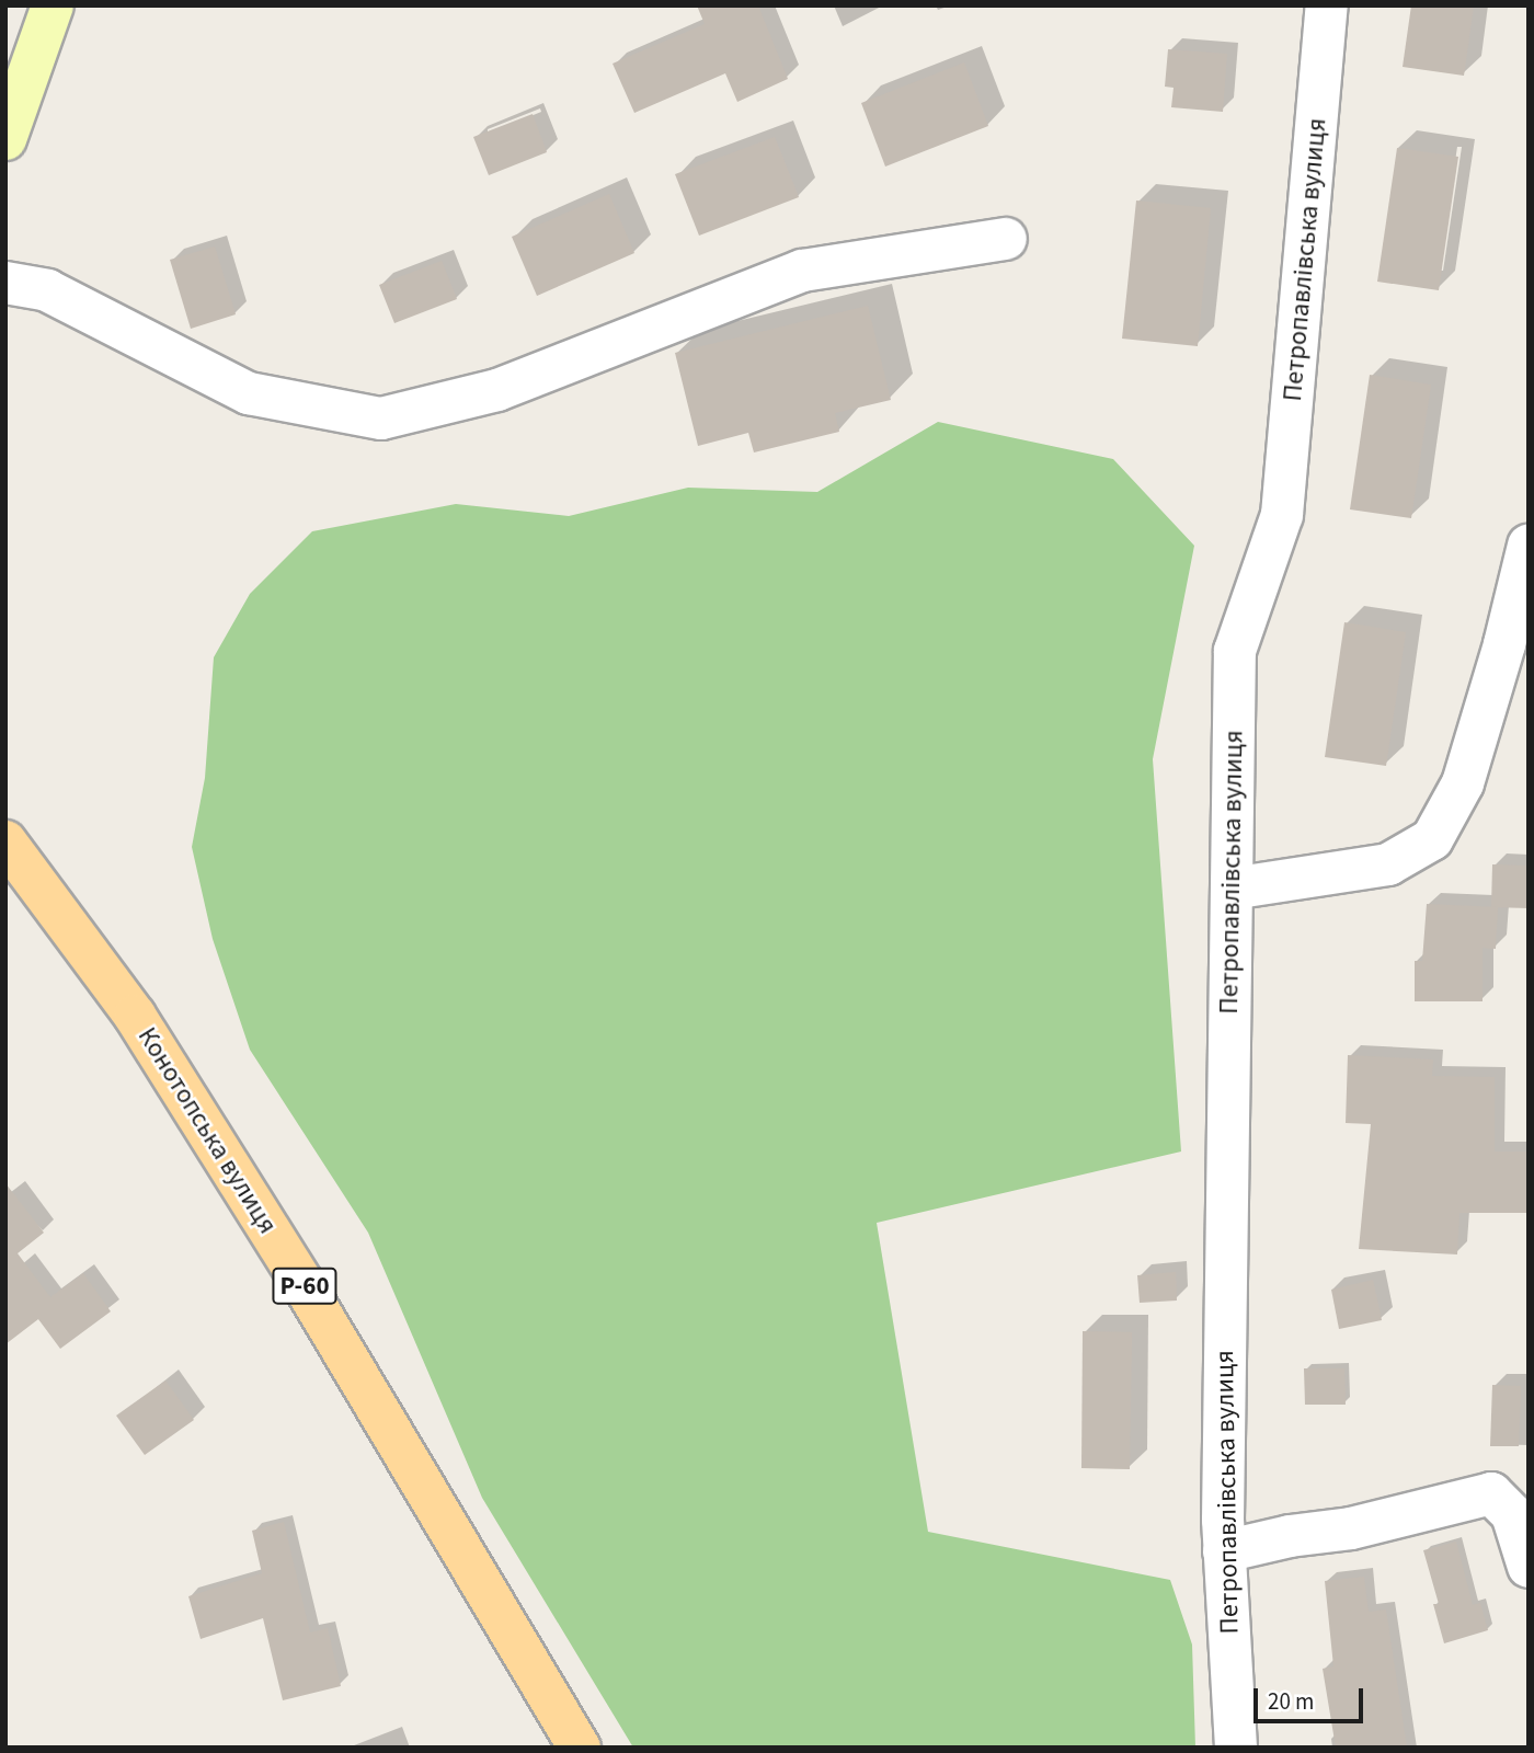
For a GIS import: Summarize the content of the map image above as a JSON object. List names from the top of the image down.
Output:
{
  "streets": {
    "main road": ["Конотопська вулиця", "Р-60"],
    "street": ["Петропавлівська вулиця"]
  },
  "scale_bar": "20 m"
}
